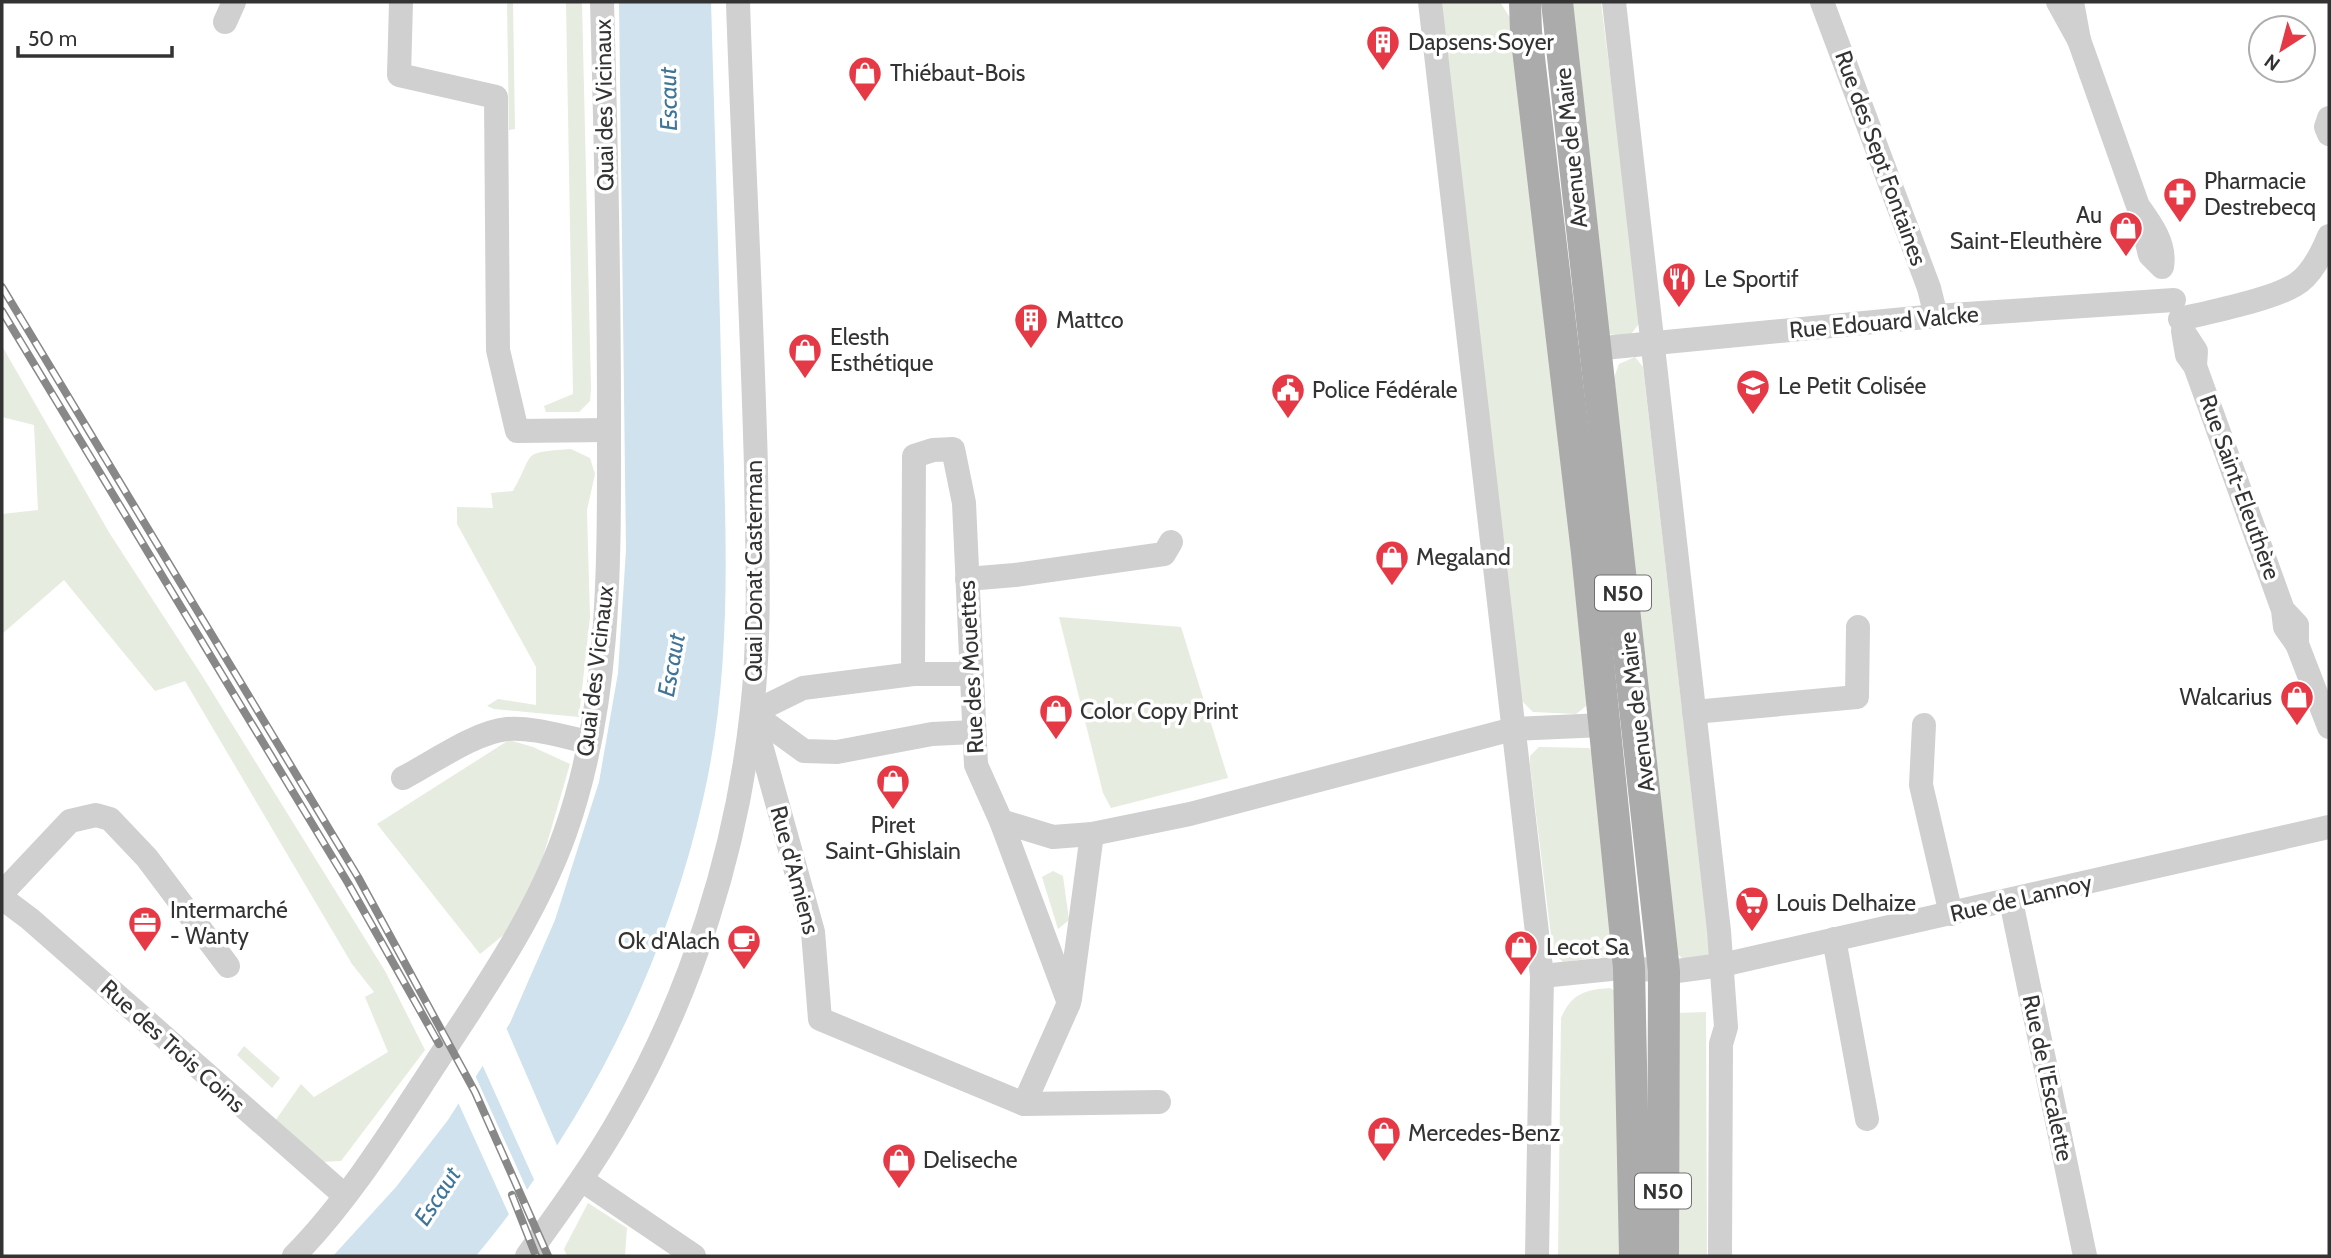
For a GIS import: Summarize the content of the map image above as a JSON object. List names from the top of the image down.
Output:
{
  "streets": {
    "main road": ["Avenue de Maire", "N50"],
    "street": [
      "Quai des Vicinaux",
      "Rue des Sept Fontaines",
      "Rue Edouard Valcke",
      "Rue Saint-Eleuthère",
      "Quai Donat Casterman",
      "Rue des Mouettes",
      "Rue d'Amiens",
      "Rue de Lannoy",
      "Rue des Trois Coins",
      "Rue de l'Escalette"
    ]
  },
  "crossings": [
    ["Quai des Vicinaux", "Rue des Trois Coins"],
    ["Avenue de Maire", "Rue Edouard Valcke"],
    ["Avenue de Maire", "Rue de Lannoy"],
    ["Rue des Sept Fontaines", "Rue Edouard Valcke"],
    ["Rue Edouard Valcke", "Rue Saint-Eleuthère"],
    ["Quai Donat Casterman", "Rue d'Amiens"],
    ["Rue de Lannoy", "Rue de l'Escalette"]
  ],
  "water": ["Escaut"],
  "places": {
    "building": ["Dapsens·Soyer", "Mattco"],
    "shop": [
      "Thiébaut-Bois",
      "Au Saint-Eleuthère",
      "Elesth Esthétique",
      "Megaland",
      "Walcarius",
      "Color Copy Print",
      "Piret Saint-Ghislain",
      "Lecot Sa",
      "Mercedes-Benz",
      "Deliseche"
    ],
    "pharmacy": ["Pharmacie Destrebecq"],
    "restaurant": ["Le Sportif"],
    "school or university": ["Le Petit Colisée"],
    "public building": ["Police Fédérale"],
    "supermarket": ["Louis Delhaize"],
    "office": ["Intermarché - Wanty"],
    "cafe": ["Ok d'Alach"]
  },
  "scale_bar": "50 m",
  "north": "bottom left"
}
